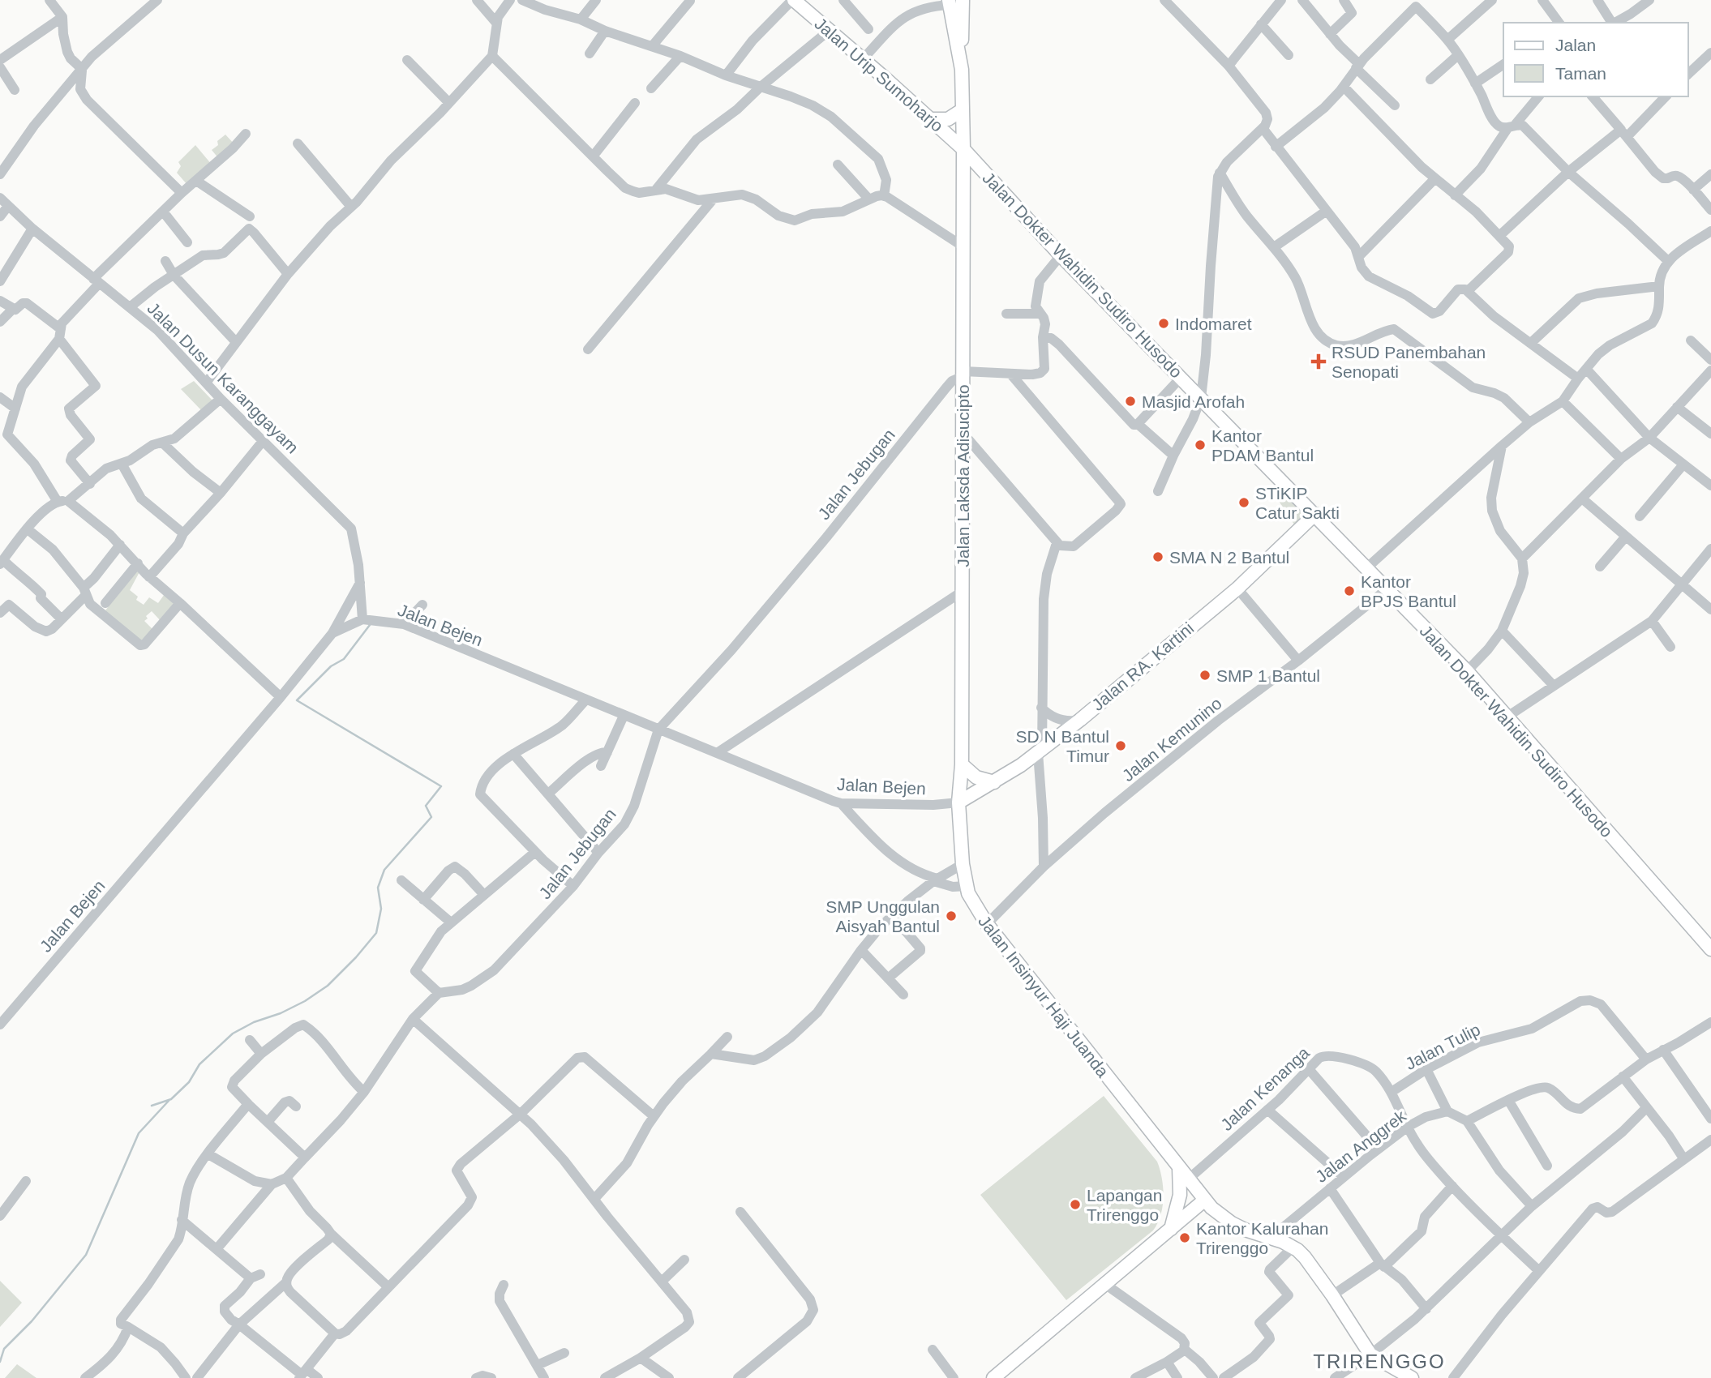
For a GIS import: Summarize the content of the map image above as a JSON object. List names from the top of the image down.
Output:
{
  "streets": {
    "main road": [
      "Jalan Urip Sumoharjo",
      "Jalan Dokter Wahidin Sudiro Husodo",
      "Jalan Laksda Adisucipto",
      "Jalan RA. Kartini",
      "Jalan Insinyur Haji Juanda"
    ],
    "street": [
      "Jalan Dusun Karanggayam",
      "Jalan Jebugan",
      "Jalan Bejen",
      "Jalan Kemunino",
      "Jalan Tulip",
      "Jalan Kenanga",
      "Jalan Anggrek"
    ]
  },
  "crossings": [
    ["Jalan Urip Sumoharjo", "Jalan Dokter Wahidin Sudiro Husodo"],
    ["Jalan Urip Sumoharjo", "Jalan Laksda Adisucipto"],
    ["Jalan Dokter Wahidin Sudiro Husodo", "Jalan Laksda Adisucipto"],
    ["Jalan Dokter Wahidin Sudiro Husodo", "Jalan RA. Kartini"],
    ["Jalan Dokter Wahidin Sudiro Husodo", "Jalan Kemunino"],
    ["Jalan Dusun Karanggayam", "Jalan Bejen"],
    ["Jalan Jebugan", "Jalan Laksda Adisucipto"],
    ["Jalan Jebugan", "Jalan Bejen"],
    ["Jalan Laksda Adisucipto", "Jalan Bejen"],
    ["Jalan Laksda Adisucipto", "Jalan RA. Kartini"],
    ["Jalan Laksda Adisucipto", "Jalan Insinyur Haji Juanda"],
    ["Jalan Bejen", "Jalan RA. Kartini"],
    ["Jalan Bejen", "Jalan Insinyur Haji Juanda"],
    ["Jalan RA. Kartini", "Jalan Insinyur Haji Juanda"],
    ["Jalan Kemunino", "Jalan Insinyur Haji Juanda"],
    ["Jalan Insinyur Haji Juanda", "Jalan Kenanga"],
    ["Jalan Insinyur Haji Juanda", "Jalan Anggrek"],
    ["Jalan Tulip", "Jalan Kenanga"],
    ["Jalan Kenanga", "Jalan Anggrek"]
  ],
  "districts": ["TRIRENGGO"],
  "places": {
    "other": [
      "Indomaret",
      "Masjid Arofah",
      "Kantor PDAM Bantul",
      "STiKIP Catur Sakti",
      "SMA N 2 Bantul",
      "Kantor BPJS Bantul",
      "SMP 1 Bantul",
      "SD N Bantul Timur",
      "SMP Unggulan Aisyah Bantul",
      "Lapangan Trirenggo",
      "Kantor Kalurahan Trirenggo"
    ],
    "health": ["RSUD Panembahan Senopati"]
  },
  "legend": ["Jalan", "Taman"]
}
